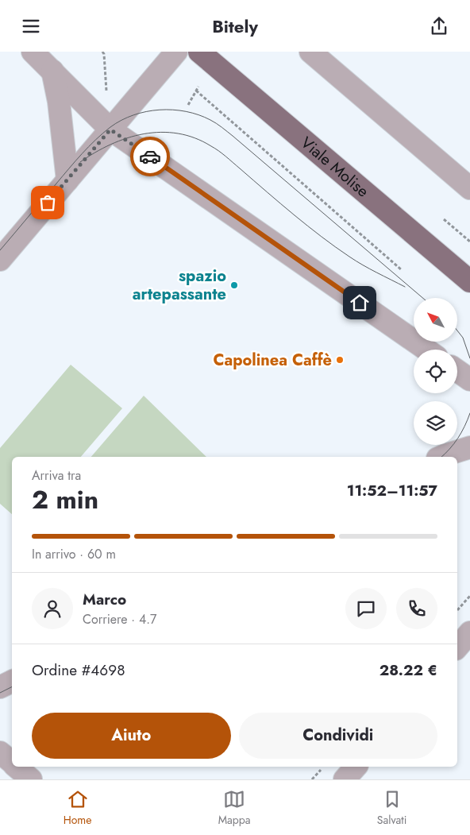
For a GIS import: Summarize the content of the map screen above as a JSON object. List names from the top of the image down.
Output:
{
  "streets": {
    "main road": ["Viale Molise"]
  },
  "places": ["spazio artepassante", "Capolinea Caffè"],
  "north": "top left",
  "page": {
    "header": "Bitely",
    "heading": ["2 min", "Arriva tra", "11:52–11:57"],
    "panel": [
      "Marco",
      "Corriere · 4.7",
      "Ordine #4698",
      "28.22 €"
    ],
    "bar": "In arrivo · 60 m",
    "buttons": ["Aiuto", "Condividi"],
    "tabs": ["Home", "Mappa", "Salvati"]
  }
}
